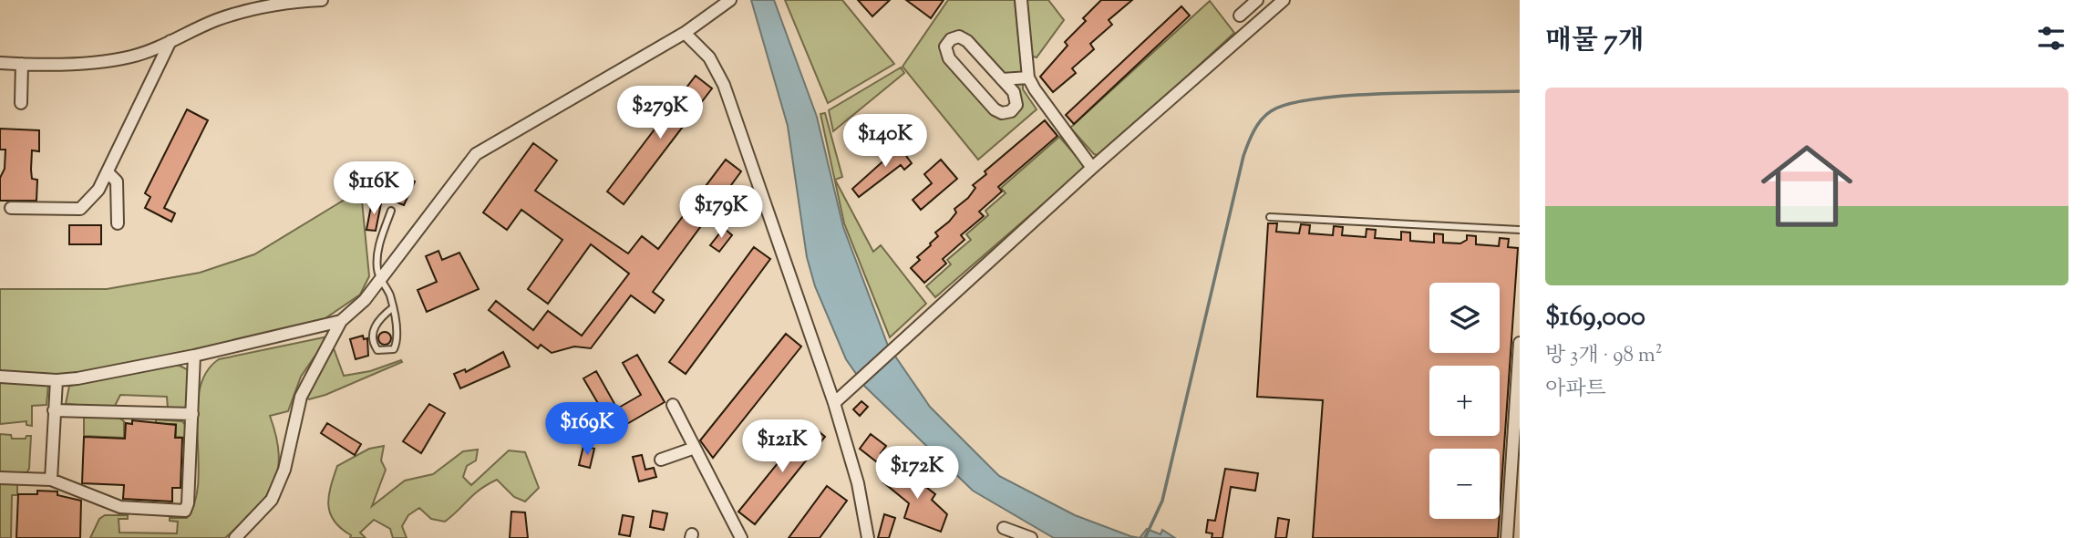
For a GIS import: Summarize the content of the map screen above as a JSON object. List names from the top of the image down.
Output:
{
  "page": {
    "heading": "매물 7개",
    "list": [
      {
        "name": "$169,000",
        "note": "방 3개 · 98 m² · 아파트"
      }
    ],
    "price": [
      "$279K",
      "$140K",
      "$116K",
      "$179K",
      "$169K",
      "$121K",
      "$172K"
    ],
    "map_buttons": ["+", "−"]
  }
}
